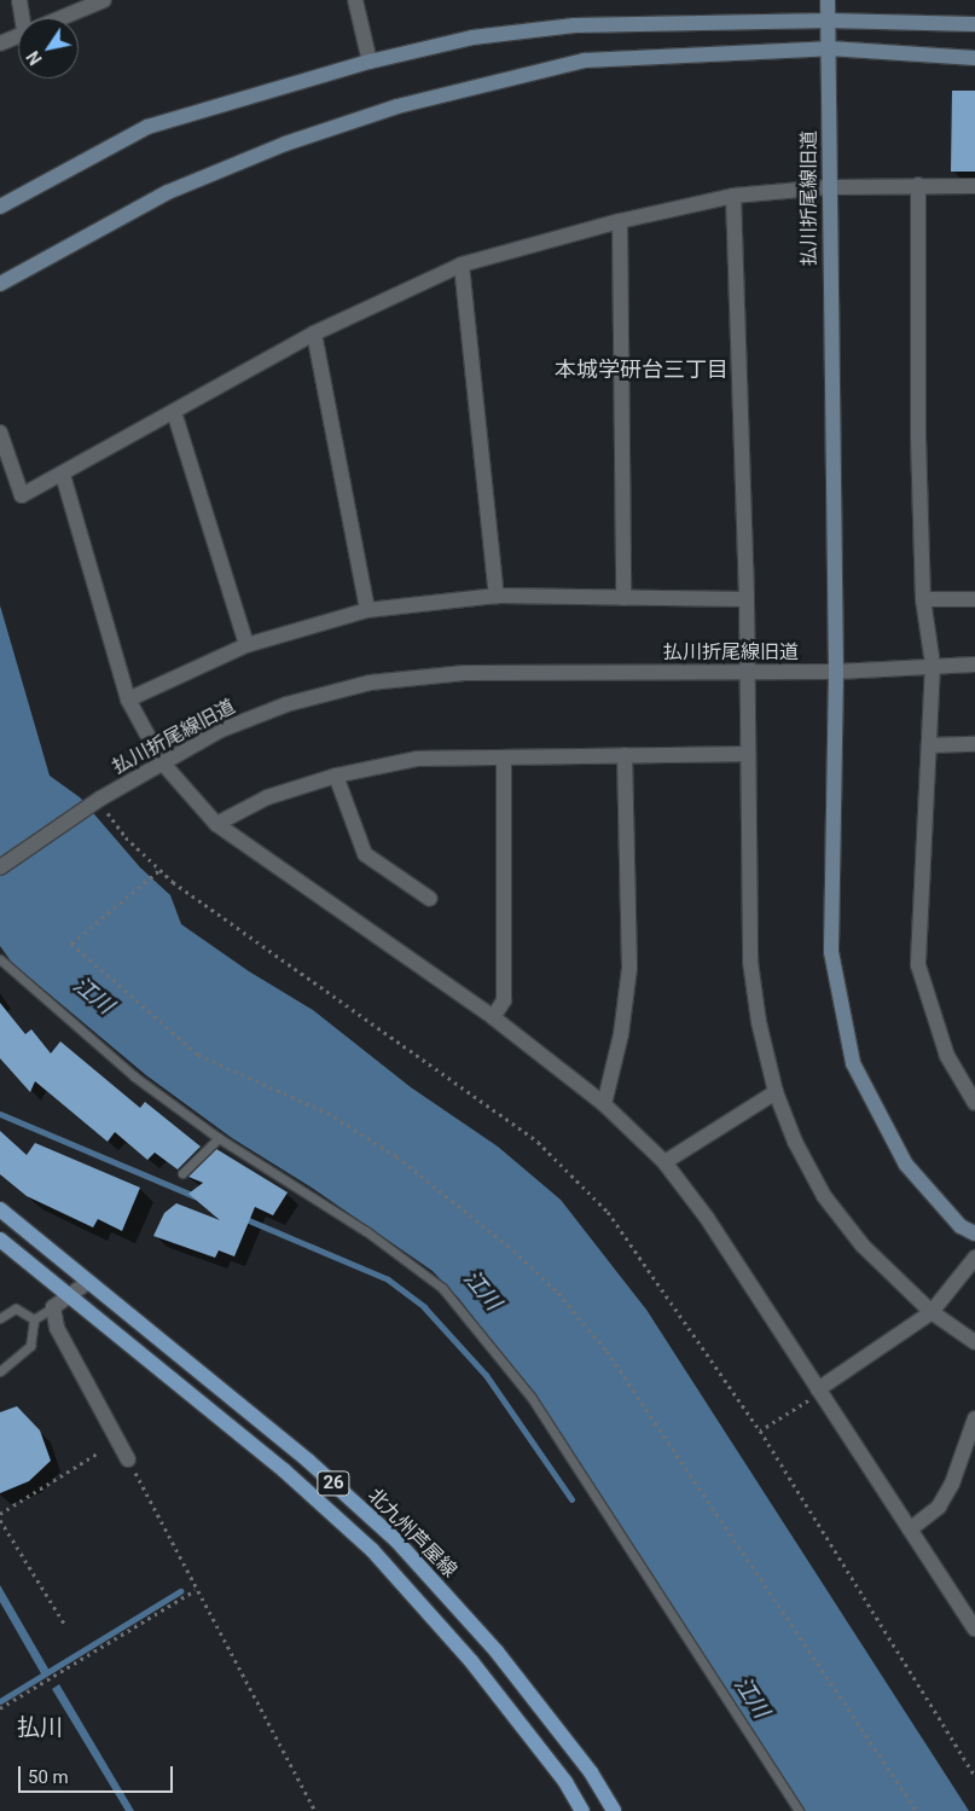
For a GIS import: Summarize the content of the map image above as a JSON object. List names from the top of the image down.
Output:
{
  "streets": {
    "main road": ["26", "北九州芦屋線"],
    "street": ["払川折尾線旧道"]
  },
  "districts": ["本城学研台三丁目", "払川"],
  "water": ["江川"],
  "scale_bar": "50 m",
  "north": "bottom left"
}
